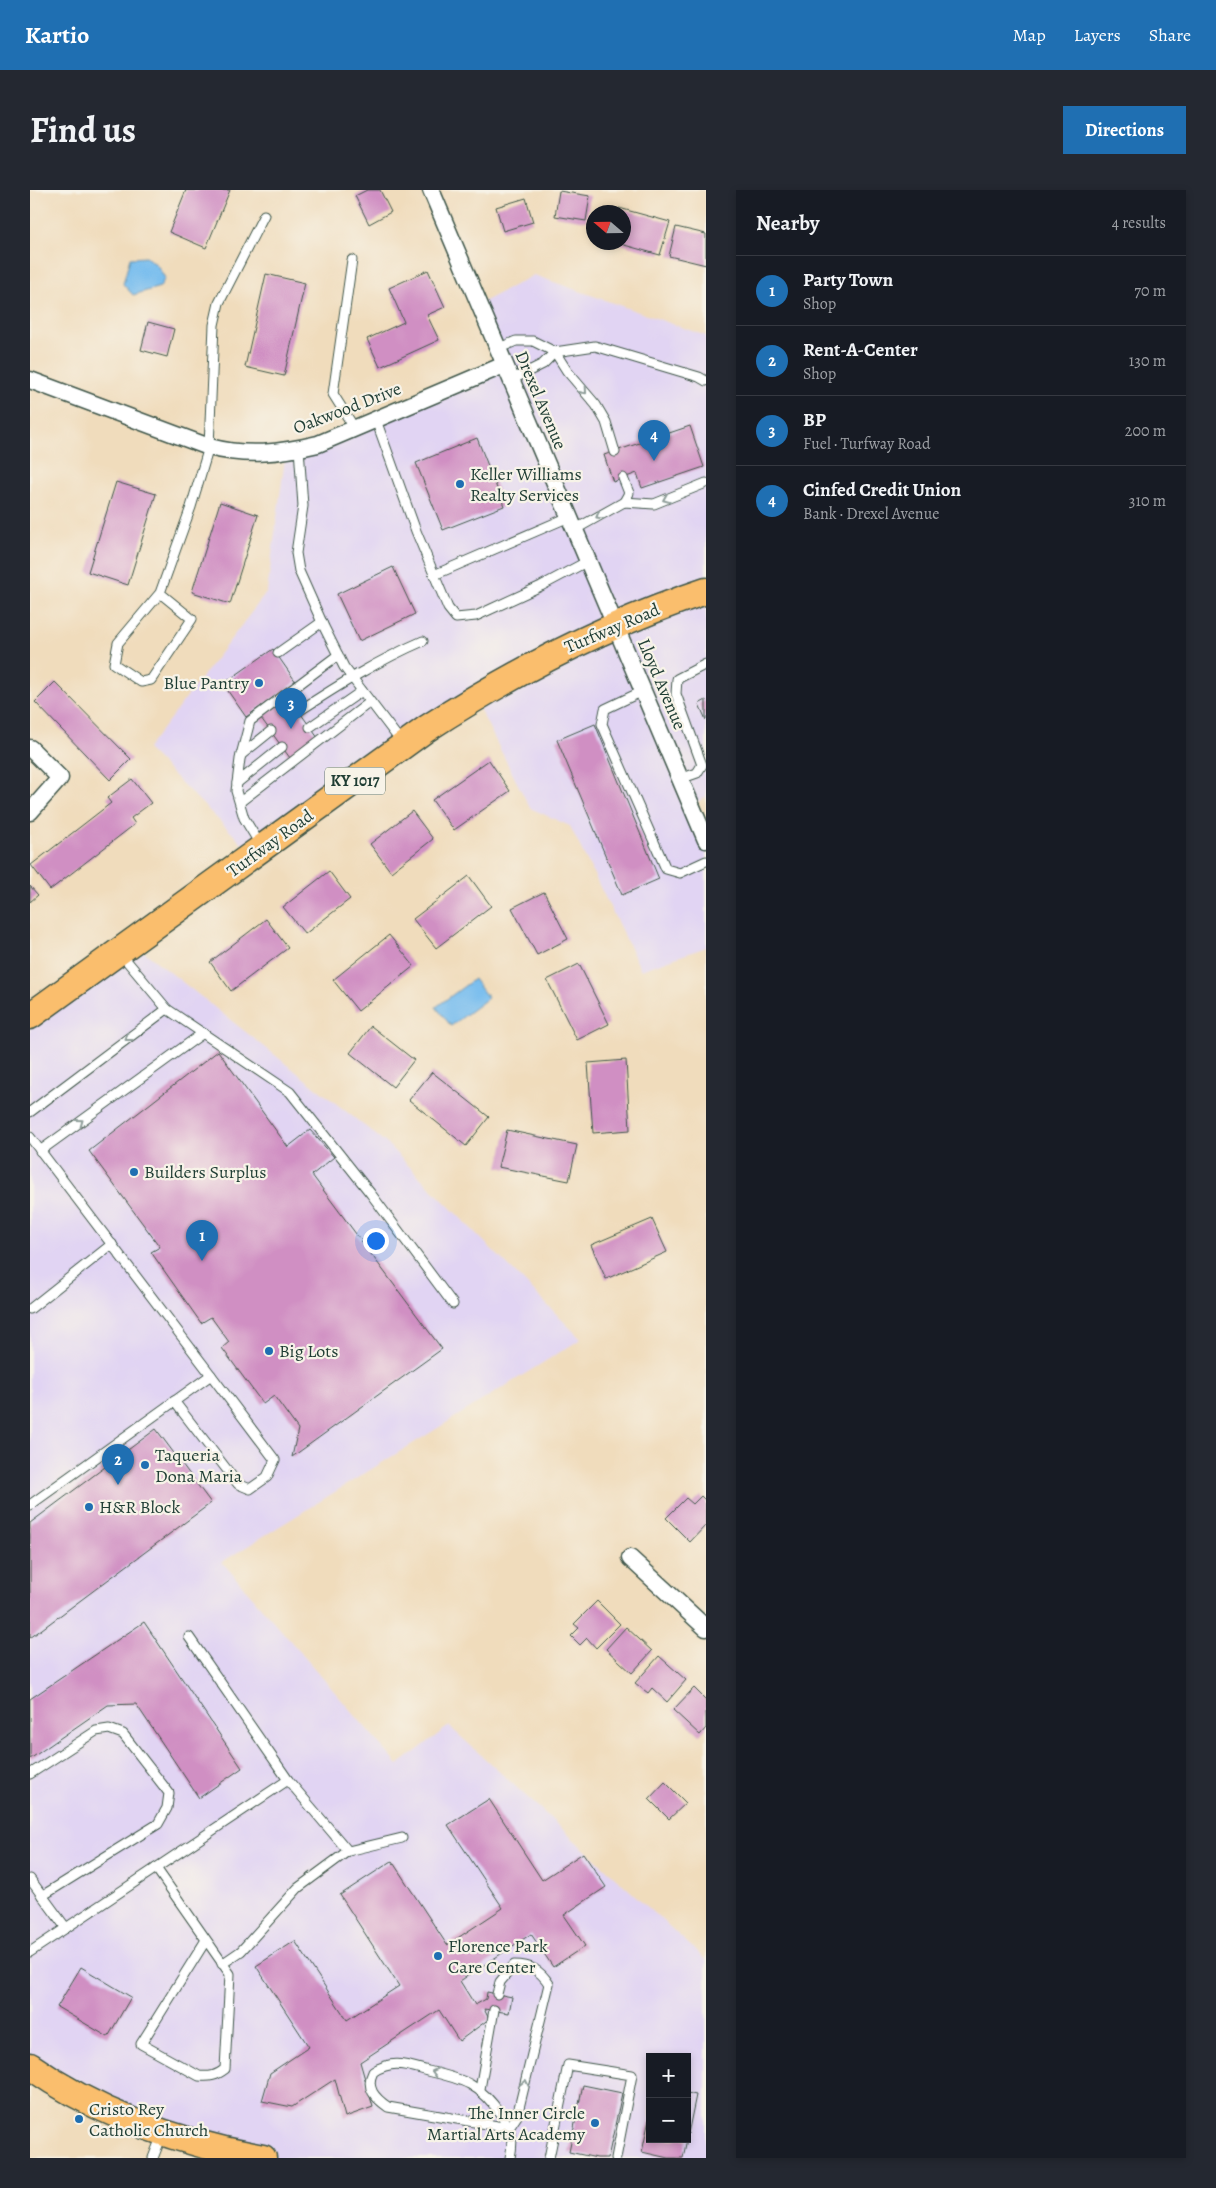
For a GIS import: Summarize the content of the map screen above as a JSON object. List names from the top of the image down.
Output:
{
  "streets": {
    "main road": ["Turfway Road", "KY 1017"],
    "street": ["Drexel Avenue", "Oakwood Drive", "Lloyd Avenue"]
  },
  "crossings": [
    ["Drexel Avenue", "Oakwood Drive"],
    ["Drexel Avenue", "Turfway Road"],
    ["Drexel Avenue", "Lloyd Avenue"],
    ["Turfway Road", "Lloyd Avenue"]
  ],
  "places": [
    "Keller Williams Realty Services",
    "Blue Pantry",
    "Builders Surplus",
    "Big Lots",
    "Taqueria Dona Maria",
    "H&R Block",
    "Florence Park Care Center",
    "Cristo Rey Catholic Church",
    "The Inner Circle Martial Arts Academy"
  ],
  "north": "left",
  "page": {
    "header": "Kartio",
    "nav": ["Map", "Layers", "Share"],
    "title": "Find us",
    "buttons": "Directions",
    "heading": ["Nearby", "4 results"],
    "list": [
      {
        "mark": "1",
        "name": "Party Town",
        "note": "Shop",
        "value": "70 m"
      },
      {
        "mark": "2",
        "name": "Rent-A-Center",
        "note": "Shop",
        "value": "130 m"
      },
      {
        "mark": "3",
        "name": "BP",
        "note": "Fuel · Turfway Road",
        "value": "200 m"
      },
      {
        "mark": "4",
        "name": "Cinfed Credit Union",
        "note": "Bank · Drexel Avenue",
        "value": "310 m"
      }
    ],
    "pins": [
      "4",
      "3",
      "1",
      "2"
    ],
    "map_buttons": ["+", "−"]
  }
}
